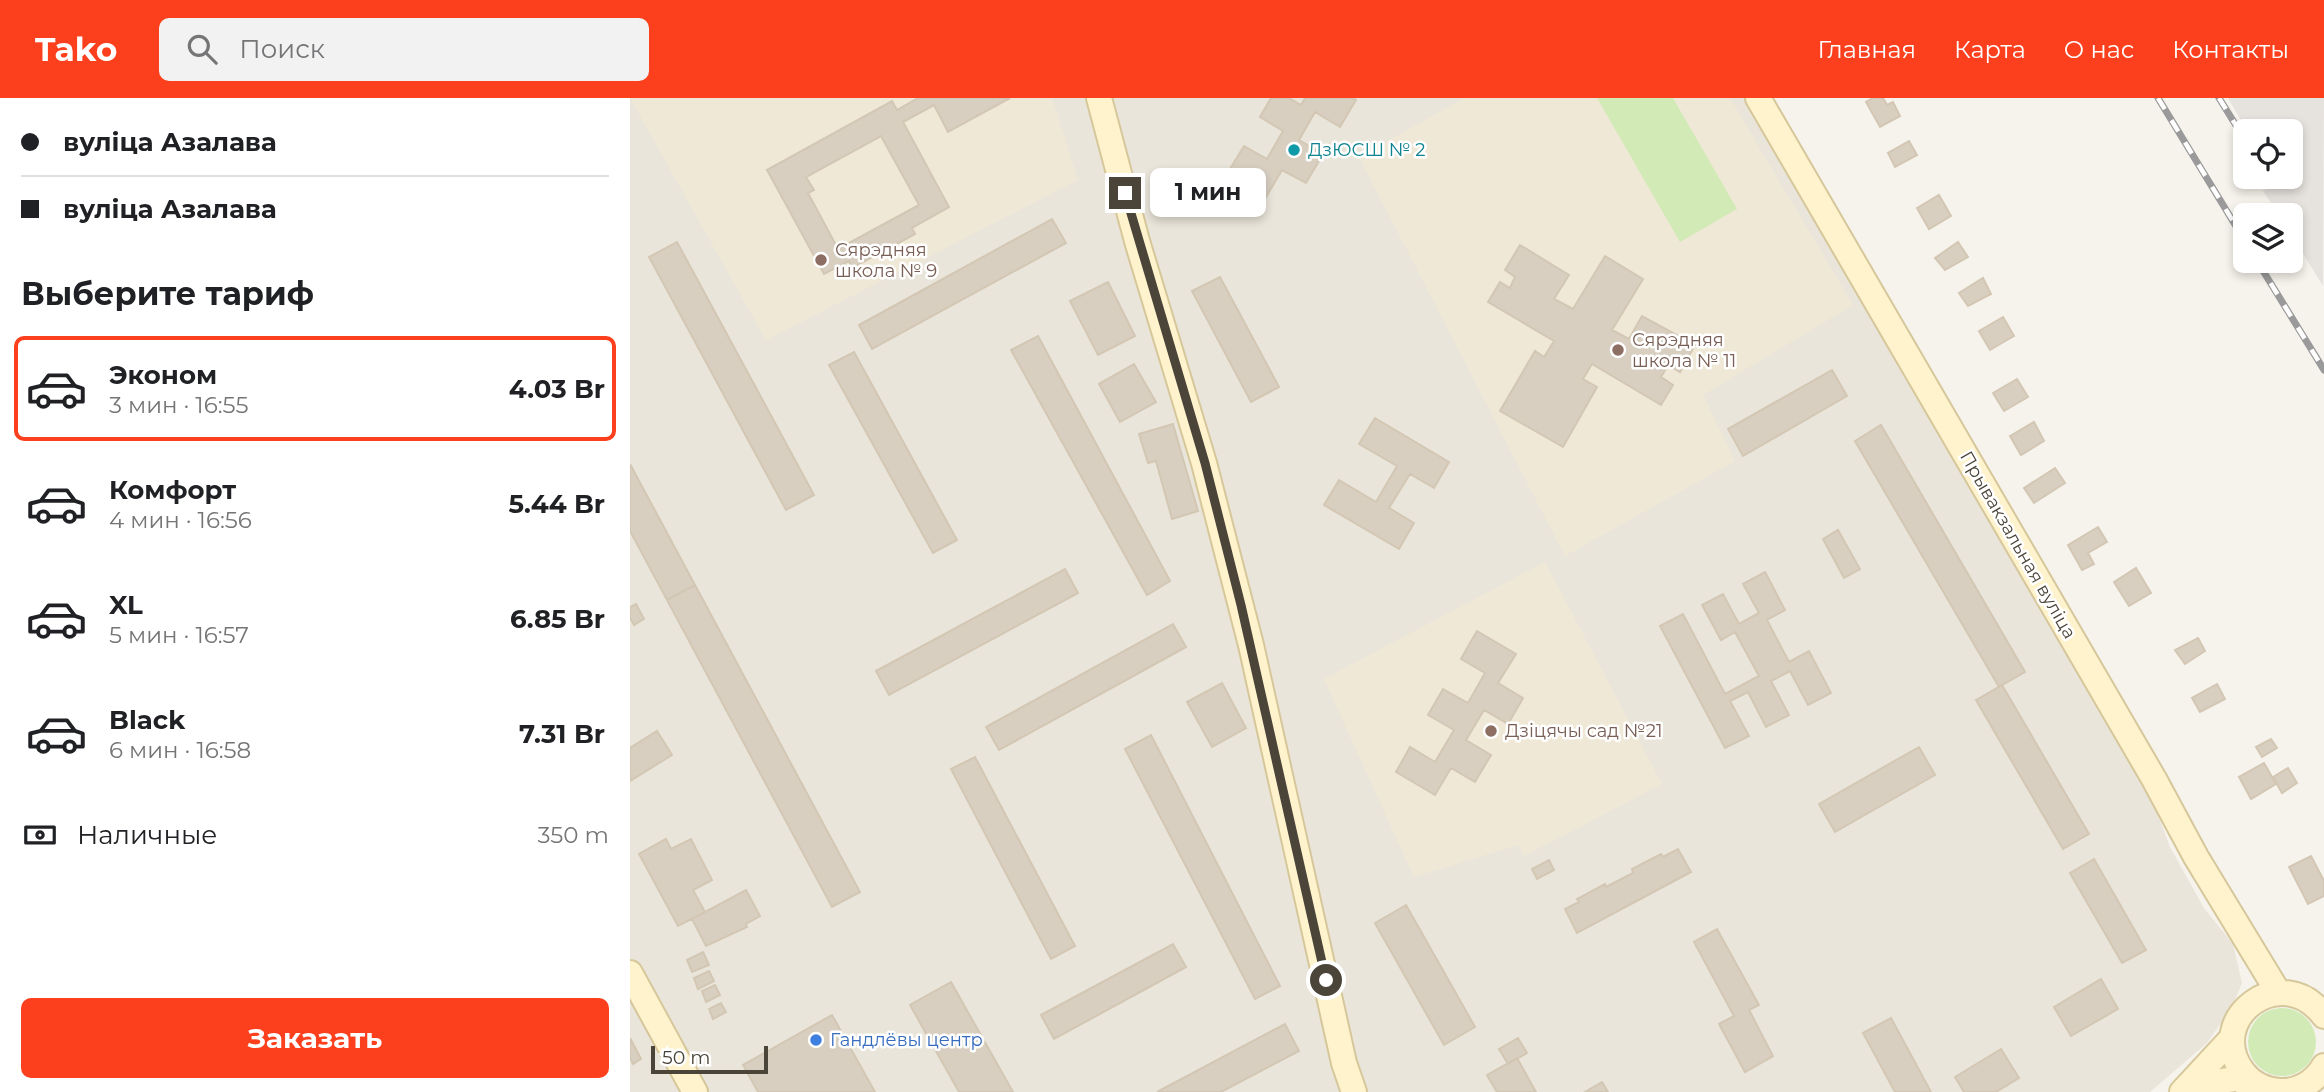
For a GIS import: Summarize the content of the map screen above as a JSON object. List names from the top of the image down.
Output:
{
  "streets": {
    "street": ["Прывакзальная вуліца"]
  },
  "places": [
    "ДзЮСШ № 2",
    "Сярэдняя школа № 9",
    "Сярэдняя школа № 11",
    "Дзіцячы сад №21",
    "Гандлёвы центр"
  ],
  "scale_bar": "50 m",
  "page": {
    "header": "Tako",
    "search": "Поиск",
    "nav": [
      "Главная",
      "Карта",
      "О нас",
      "Контакты"
    ],
    "banner": ["вуліца Азалава", "вуліца Азалава"],
    "bubble": "1 мин",
    "heading": "Выберите тариф",
    "list": [
      {
        "name": "Эконом",
        "note": "3 мин · 16:55",
        "value": "4.03 Br"
      },
      {
        "name": "Комфорт",
        "note": "4 мин · 16:56",
        "value": "5.44 Br"
      },
      {
        "name": "XL",
        "note": "5 мин · 16:57",
        "value": "6.85 Br"
      },
      {
        "name": "Black",
        "note": "6 мин · 16:58",
        "value": "7.31 Br"
      }
    ],
    "pay": ["Наличные", "350 m"],
    "buttons": "Заказать",
    "scale": "50 m"
  }
}
